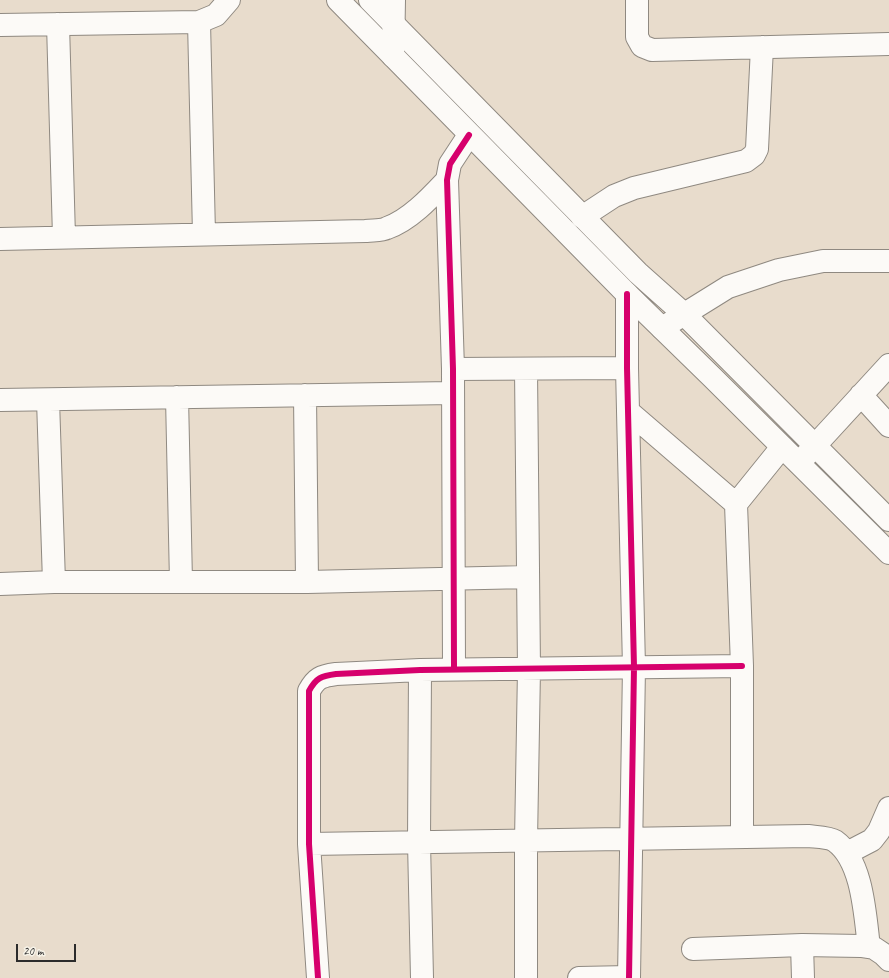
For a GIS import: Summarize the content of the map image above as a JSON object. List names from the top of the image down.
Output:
{
  "scale_bar": "20 m"
}
